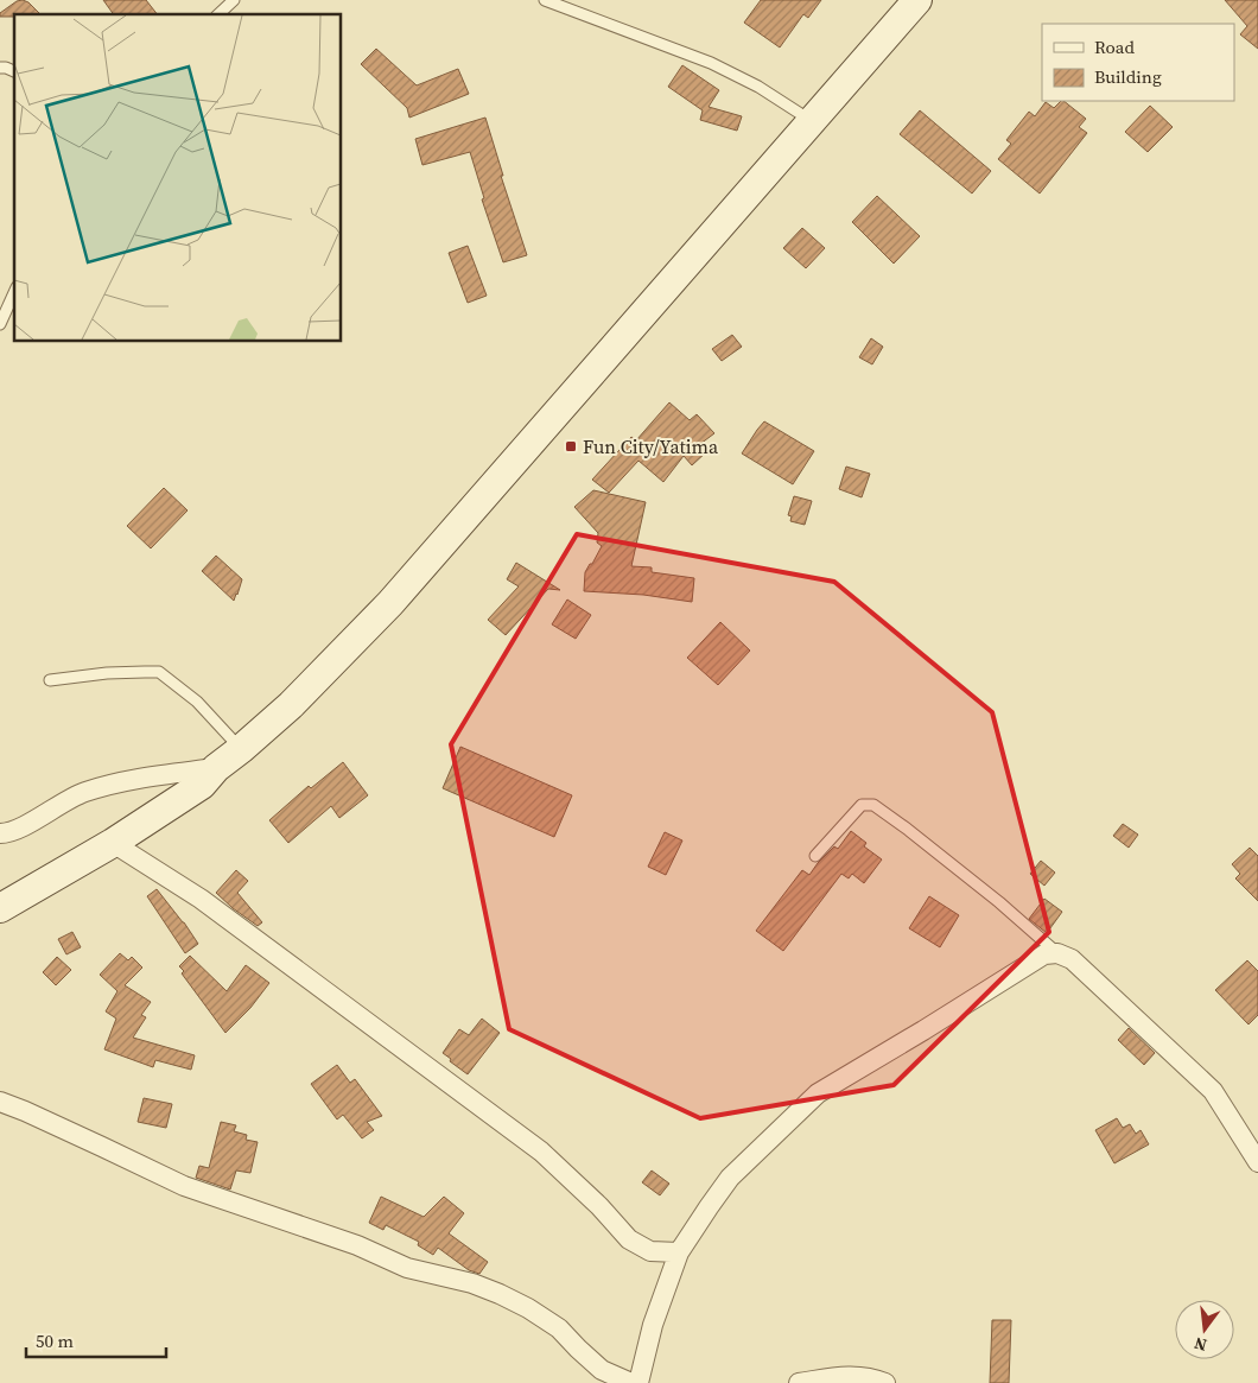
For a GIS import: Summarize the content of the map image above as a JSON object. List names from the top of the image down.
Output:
{
  "places": {
    "transit": ["Fun City/Yatima"]
  },
  "legend": ["Road", "Building"],
  "scale_bar": "50 m",
  "north": "bottom"
}
